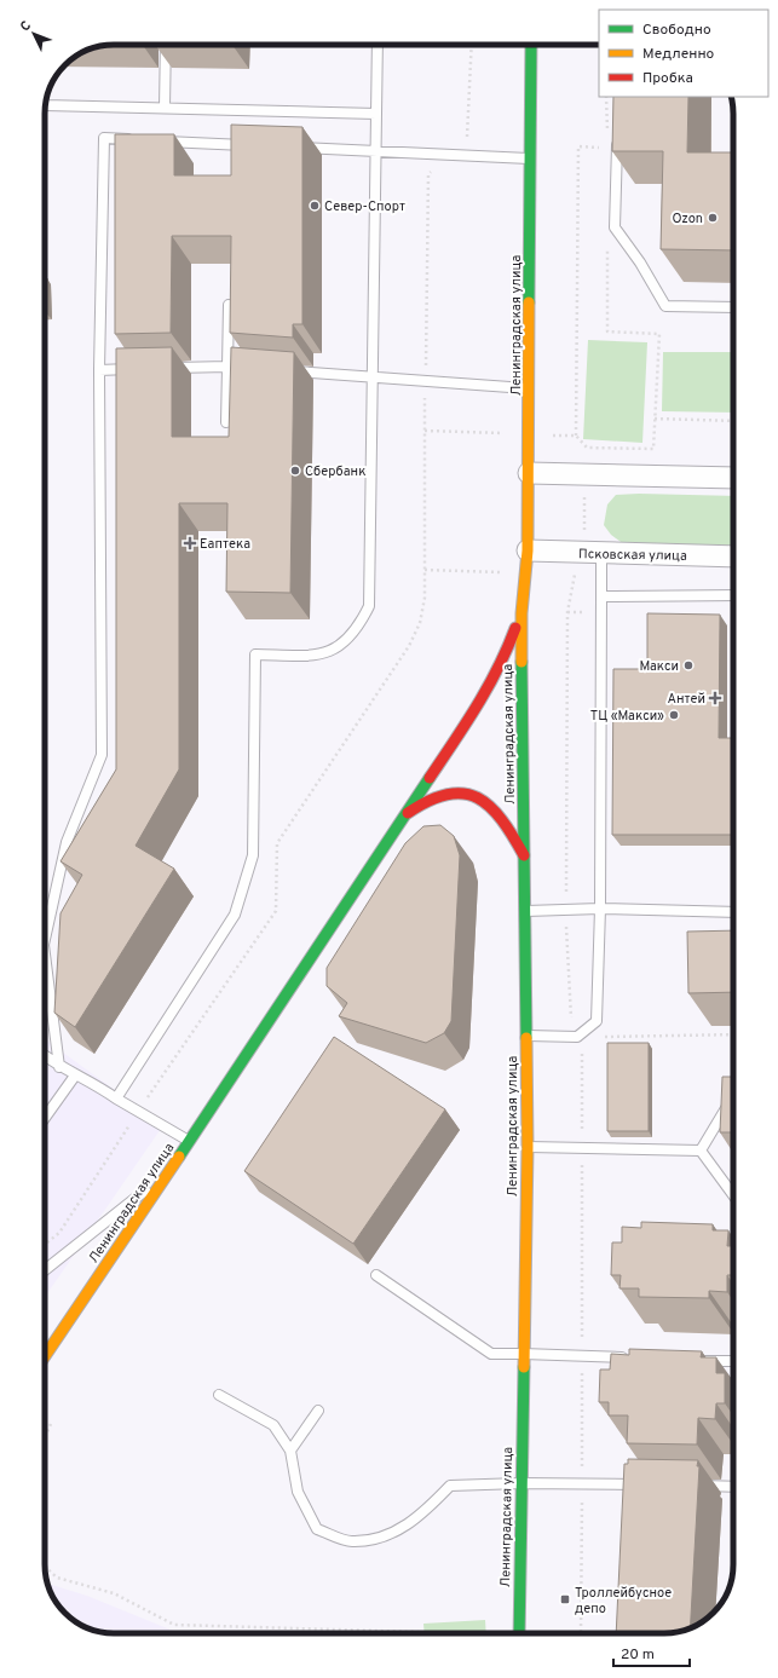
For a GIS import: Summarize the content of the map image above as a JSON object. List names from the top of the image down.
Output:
{
  "streets": {
    "main road": ["Ленинградская улица"],
    "street": ["Псковская улица"]
  },
  "crossings": [
    ["Ленинградская улица", "Псковская улица"]
  ],
  "places": {
    "other": [
      "Север-Спорт",
      "Ozon",
      "Сбербанк",
      "Макси",
      "ТЦ «Макси»"
    ],
    "health": ["Еаптека", "Антей"],
    "transit": ["Троллейбусное депо"]
  },
  "legend": ["Свободно", "Медленно", "Пробка"],
  "scale_bar": "20 m",
  "north": "top left"
}
